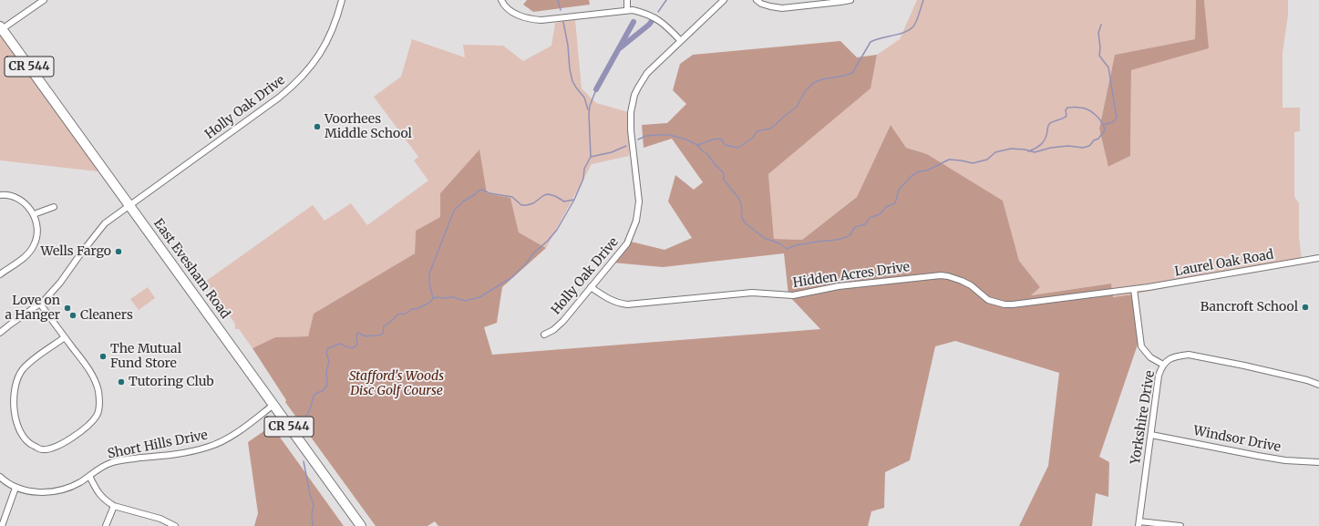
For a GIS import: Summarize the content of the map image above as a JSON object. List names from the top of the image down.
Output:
{
  "streets": {
    "main road": ["CR 544", "East Evesham Road"],
    "street": [
      "Holly Oak Drive",
      "Laurel Oak Road",
      "Hidden Acres Drive",
      "Yorkshire Drive",
      "Windsor Drive",
      "Short Hills Drive"
    ]
  },
  "crossings": [
    ["Holly Oak Drive", "East Evesham Road"],
    ["Holly Oak Drive", "Hidden Acres Drive"],
    ["Laurel Oak Road", "Hidden Acres Drive"],
    ["East Evesham Road", "Short Hills Drive"],
    ["Yorkshire Drive", "Windsor Drive"]
  ],
  "parks": ["Stafford's Woods Disc Golf Course"],
  "places": [
    "Voorhees Middle School",
    "Wells Fargo",
    "Bancroft School",
    "Love on a Hanger",
    "Cleaners",
    "The Mutual Fund Store",
    "Tutoring Club"
  ]
}
